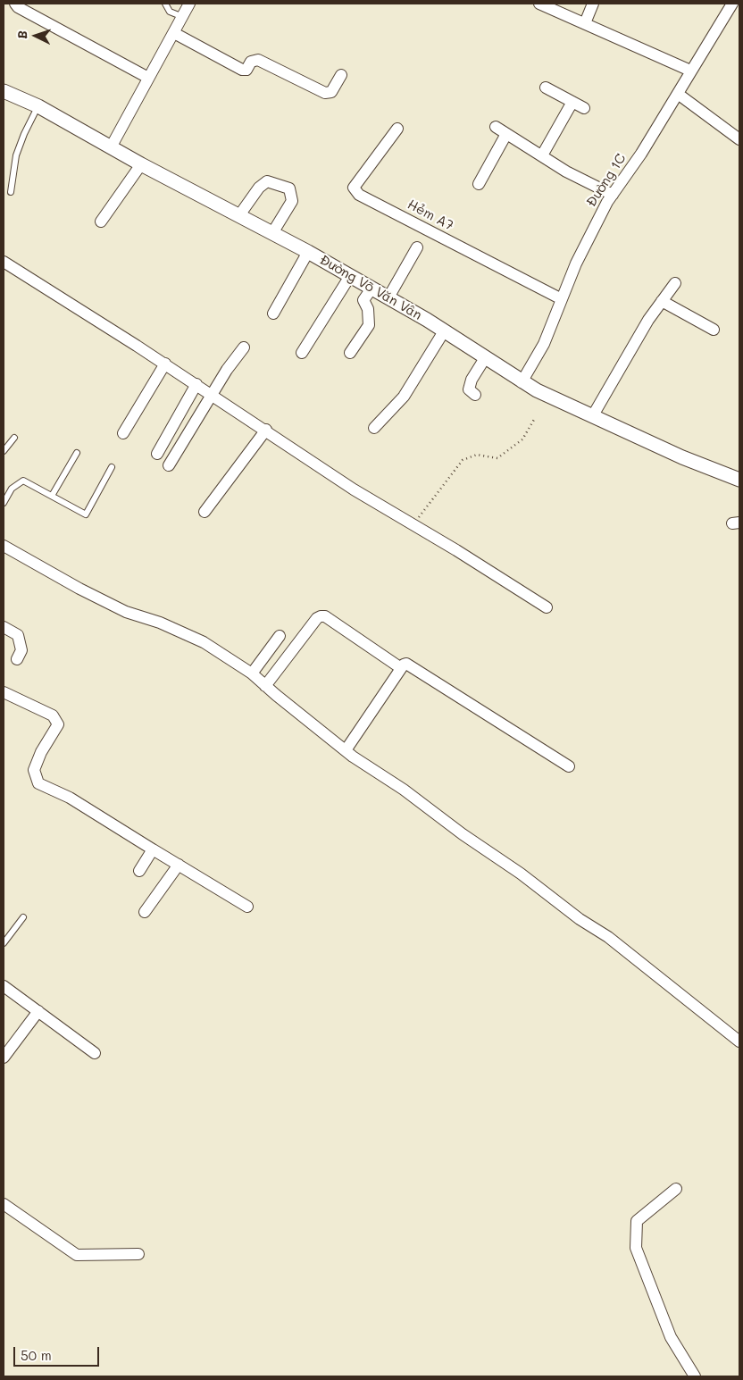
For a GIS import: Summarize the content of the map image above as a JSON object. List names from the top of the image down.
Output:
{
  "streets": {
    "street": ["Đường 1C", "Hẻm A7", "Đường Võ Văn Vân"]
  },
  "crossings": [
    ["Đường 1C", "Hẻm A7"],
    ["Đường 1C", "Đường Võ Văn Vân"]
  ],
  "scale_bar": "50 m",
  "north": "left"
}
